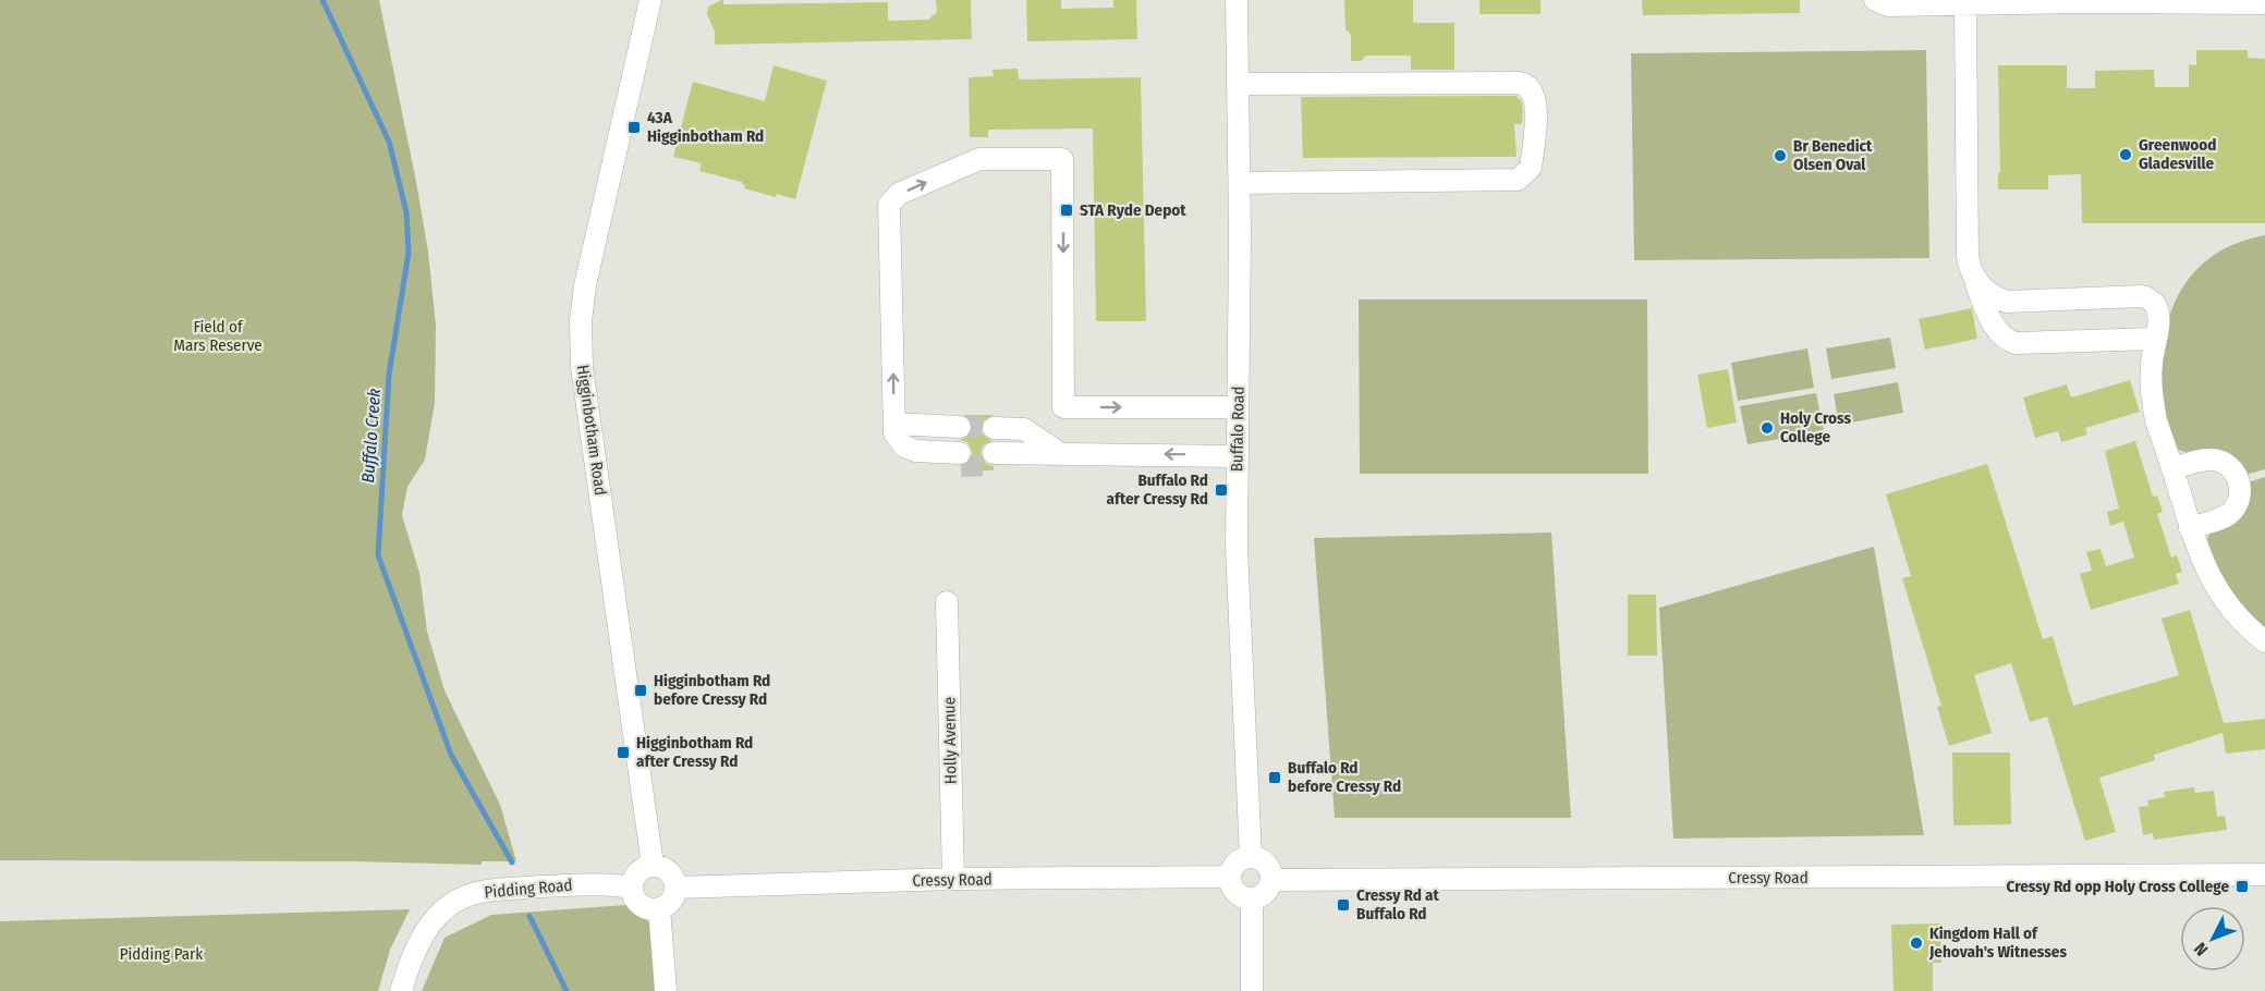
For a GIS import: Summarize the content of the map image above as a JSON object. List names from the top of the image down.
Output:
{
  "streets": {
    "street": [
      "Buffalo Road",
      "Higginbotham Road",
      "Holly Avenue",
      "Cressy Road",
      "Pidding Road"
    ]
  },
  "crossings": [
    ["Buffalo Road", "Cressy Road"],
    ["Higginbotham Road", "Cressy Road"],
    ["Higginbotham Road", "Pidding Road"],
    ["Holly Avenue", "Cressy Road"],
    ["Cressy Road", "Pidding Road"]
  ],
  "water": ["Buffalo Creek"],
  "parks": ["Field of Mars Reserve", "Pidding Park"],
  "places": {
    "transit": [
      "43A Higginbotham Rd",
      "STA Ryde Depot",
      "Buffalo Rd after Cressy Rd",
      "Higginbotham Rd before Cressy Rd",
      "Higginbotham Rd after Cressy Rd",
      "Buffalo Rd before Cressy Rd",
      "Cressy Rd opp Holy Cross College",
      "Cressy Rd at Buffalo Rd"
    ],
    "other": [
      "Greenwood Gladesville",
      "Br Benedict Olsen Oval",
      "Holy Cross College",
      "Kingdom Hall of Jehovah's Witnesses"
    ]
  },
  "north": "bottom left"
}
